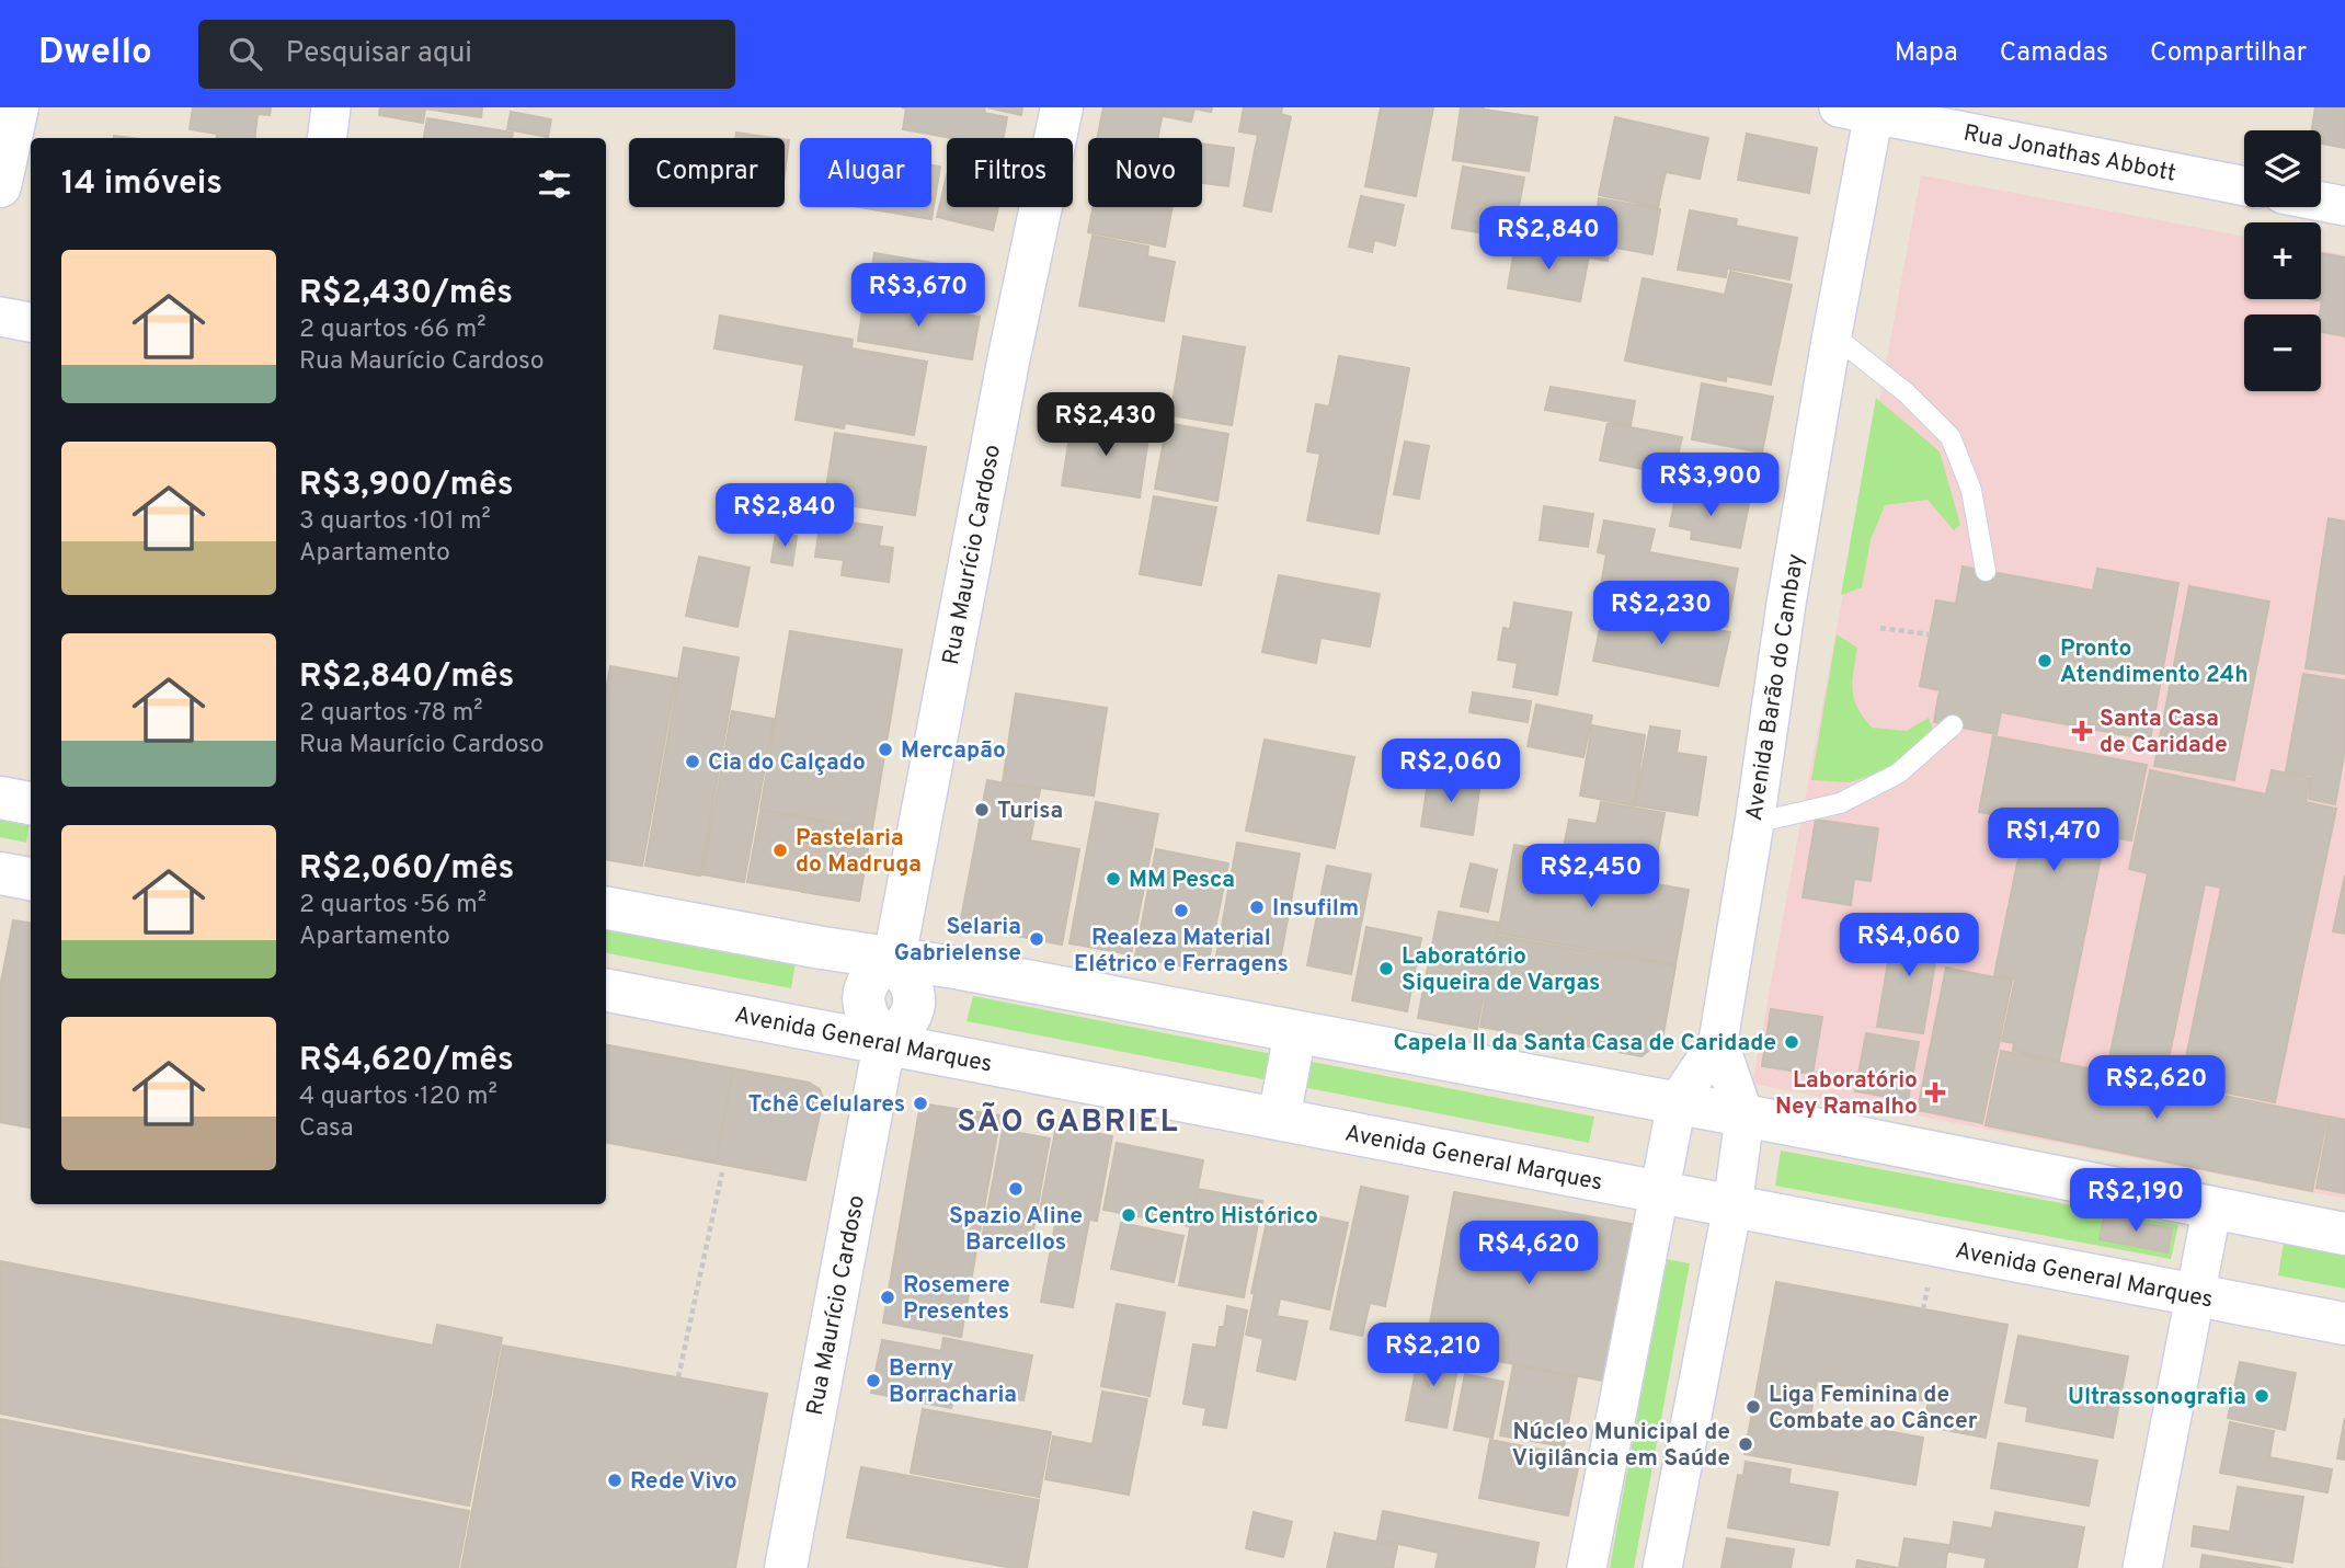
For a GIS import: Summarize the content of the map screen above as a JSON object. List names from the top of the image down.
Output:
{
  "streets": {
    "main road": ["Rua Maurício Cardoso", "Avenida General Marques"],
    "street": ["Rua Jonathas Abbott", "Avenida Barão do Cambay"]
  },
  "crossings": [
    ["Rua Jonathas Abbott", "Avenida Barão do Cambay"],
    ["Rua Maurício Cardoso", "Avenida General Marques"],
    ["Avenida Barão do Cambay", "Avenida General Marques"]
  ],
  "districts": ["SÃO GABRIEL"],
  "places": {
    "other": [
      "Pronto Atendimento 24h",
      "Mercapão",
      "Cia do Calçado",
      "Turisa",
      "Pastelaria do Madruga",
      "MM Pesca",
      "Insufilm",
      "Realeza Material Elétrico e Ferragens",
      "Selaria Gabrielense",
      "Laboratório Siqueira de Vargas",
      "Capela II da Santa Casa de Caridade",
      "Tchê Celulares",
      "Spazio Aline Barcellos",
      "Centro Histórico",
      "Rosemere Presentes",
      "Berny Borracharia",
      "Ultrassonografia",
      "Liga Feminina de Combate ao Câncer",
      "Núcleo Municipal de Vigilância em Saúde",
      "Rede Vivo"
    ],
    "health": ["Santa Casa de Caridade", "Laboratório Ney Ramalho"]
  },
  "page": {
    "header": "Dwello",
    "search": "Pesquisar aqui",
    "nav": ["Mapa", "Camadas", "Compartilhar"],
    "map_buttons": ["+", "−"],
    "chip": [
      "Comprar",
      "Alugar",
      "Filtros",
      "Novo"
    ],
    "heading": "14 imóveis",
    "price": [
      "R$2,840",
      "R$3,670",
      "R$2,430",
      "R$3,900",
      "R$2,840",
      "R$2,230",
      "R$2,060",
      "R$1,470",
      "R$2,450",
      "R$4,060",
      "R$2,620",
      "R$2,190",
      "R$4,620",
      "R$2,210"
    ],
    "list": [
      {
        "name": "R$2,430/mês",
        "note": "2 quartos · 66 m² · Rua Maurício Cardoso"
      },
      {
        "name": "R$3,900/mês",
        "note": "3 quartos · 101 m² · Apartamento"
      },
      {
        "name": "R$2,840/mês",
        "note": "2 quartos · 78 m² · Rua Maurício Cardoso"
      },
      {
        "name": "R$2,060/mês",
        "note": "2 quartos · 56 m² · Apartamento"
      },
      {
        "name": "R$4,620/mês",
        "note": "4 quartos · 120 m² · Casa"
      }
    ]
  }
}
